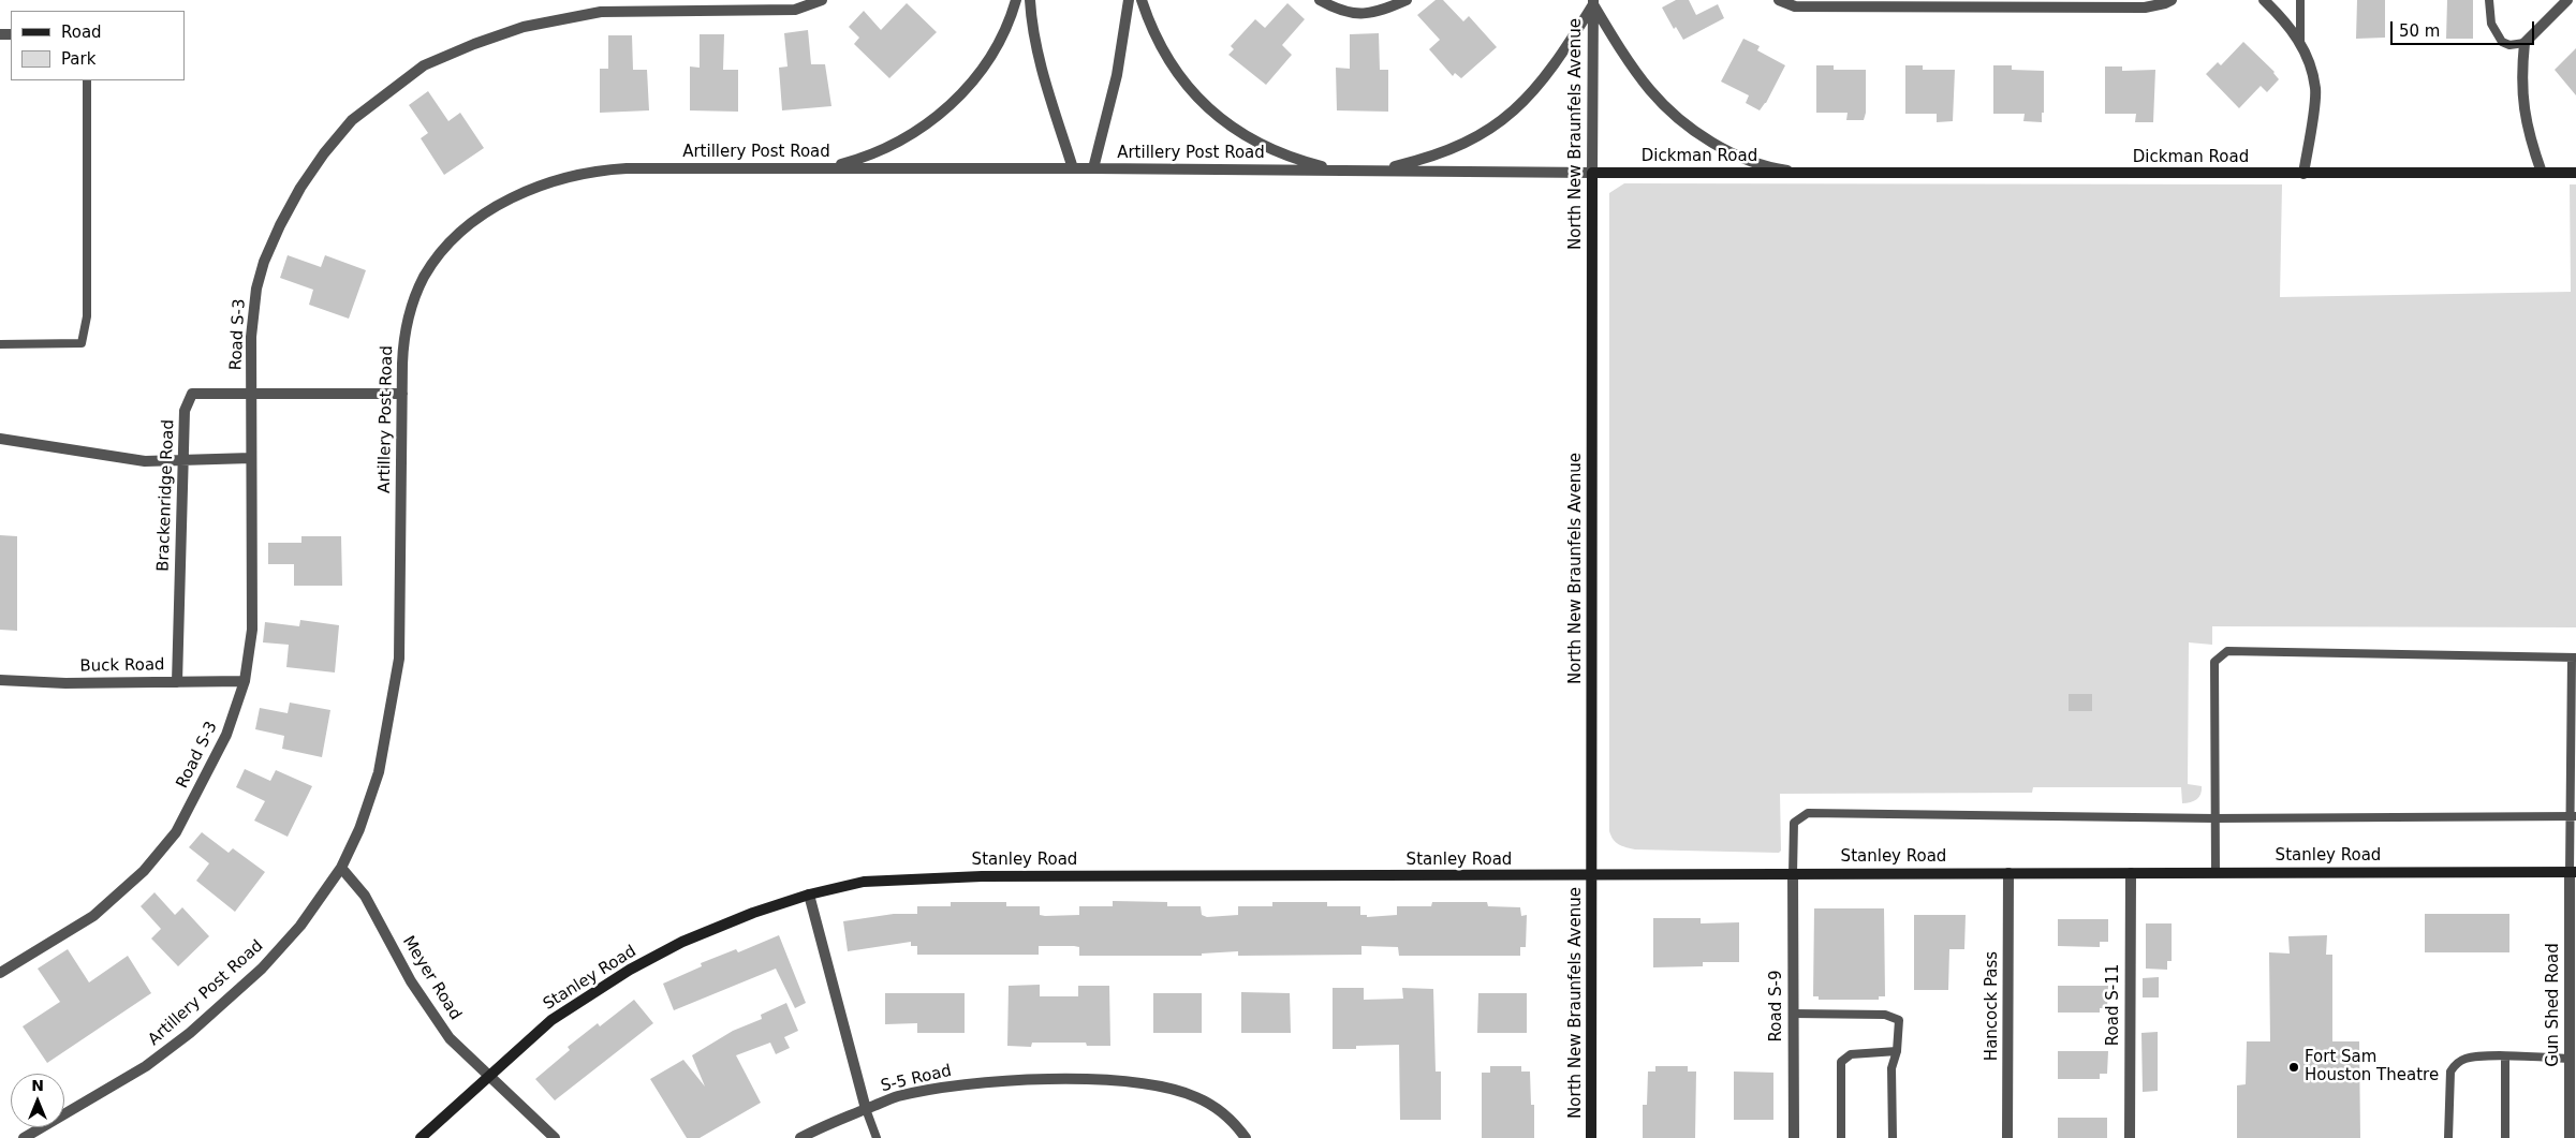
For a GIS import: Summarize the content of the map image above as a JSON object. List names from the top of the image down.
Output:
{
  "streets": {
    "street": [
      "North New Braunfels Avenue",
      "Artillery Post Road",
      "Dickman Road",
      "Road S-3",
      "Brackenridge Road",
      "Buck Road",
      "Stanley Road",
      "Meyer Road",
      "Road S-11",
      "Gun Shed Road",
      "Road S-9",
      "Hancock Pass",
      "S-5 Road"
    ]
  },
  "crossings": [
    ["North New Braunfels Avenue", "Artillery Post Road"],
    ["North New Braunfels Avenue", "Dickman Road"],
    ["North New Braunfels Avenue", "Stanley Road"],
    ["Artillery Post Road", "Dickman Road"],
    ["Artillery Post Road", "Brackenridge Road"],
    ["Artillery Post Road", "Meyer Road"],
    ["Road S-3", "Brackenridge Road"],
    ["Road S-3", "Buck Road"],
    ["Brackenridge Road", "Buck Road"],
    ["Stanley Road", "Meyer Road"],
    ["Stanley Road", "Road S-11"],
    ["Stanley Road", "Gun Shed Road"],
    ["Stanley Road", "Road S-9"],
    ["Stanley Road", "Hancock Pass"],
    ["Stanley Road", "S-5 Road"]
  ],
  "places": ["Fort Sam Houston Theatre"],
  "legend": ["Road", "Park"],
  "scale_bar": "50 m",
  "north": "top"
}
